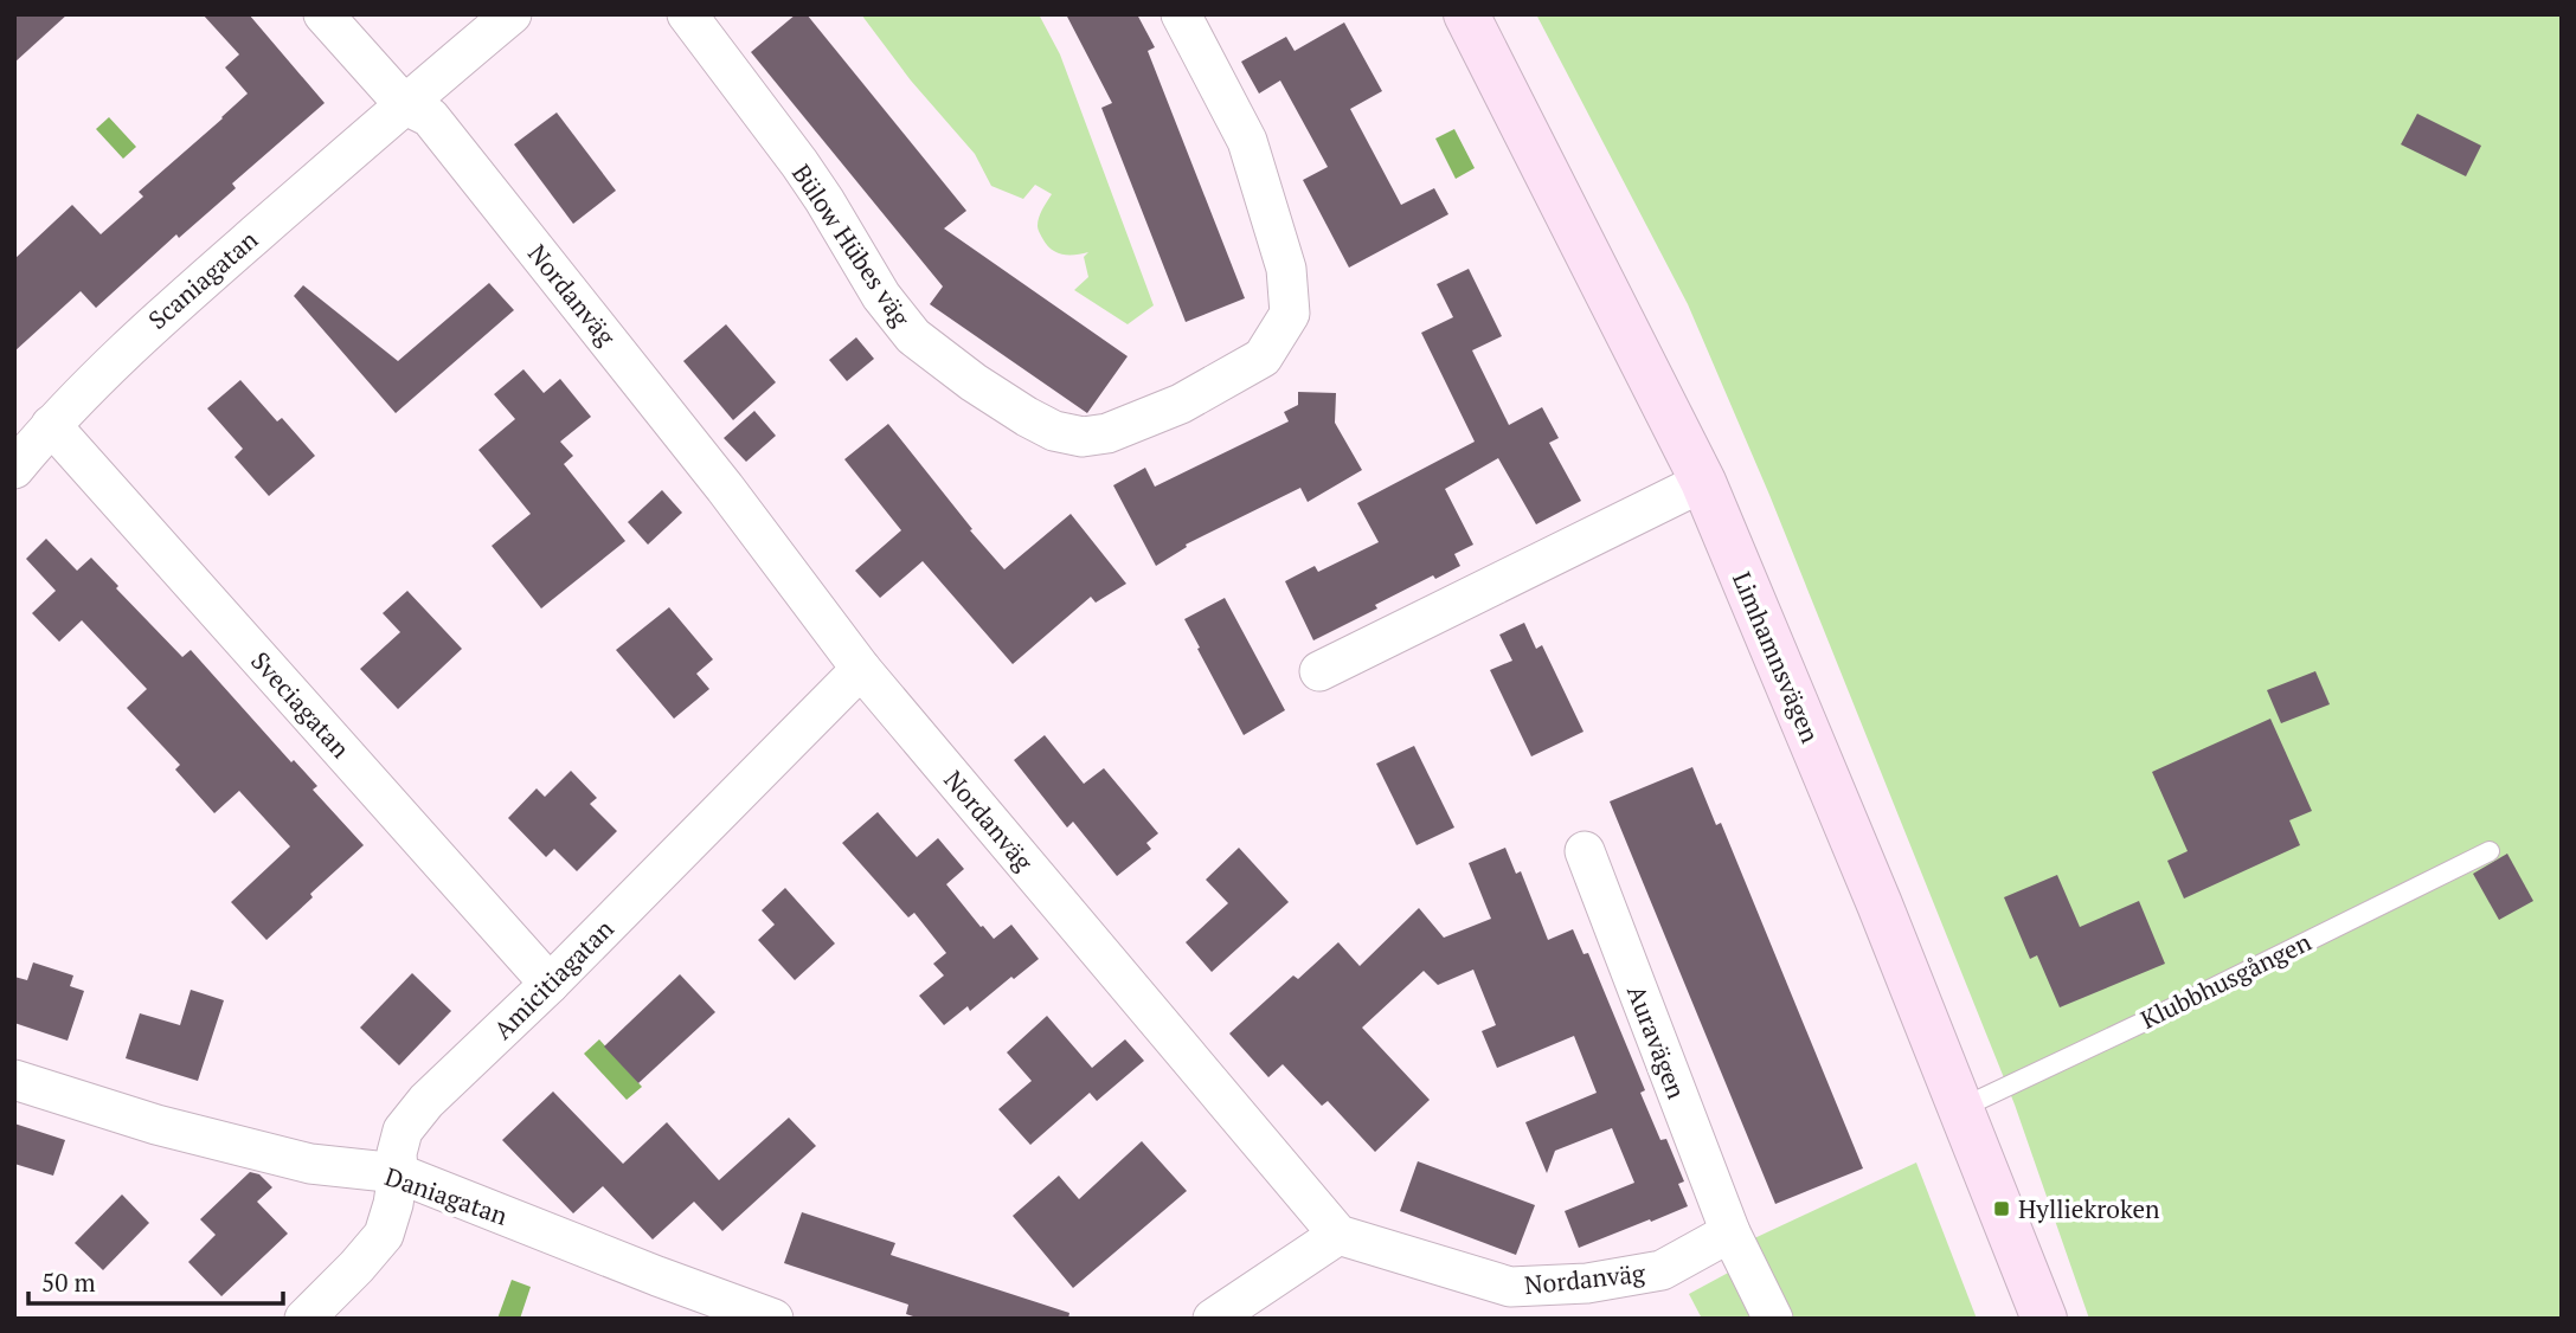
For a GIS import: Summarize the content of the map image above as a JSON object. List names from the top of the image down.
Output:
{
  "streets": {
    "main road": ["Limhamnsvägen"],
    "street": [
      "Bülow Hübes väg",
      "Scaniagatan",
      "Nordanväg",
      "Sveciagatan",
      "Amicitiagatan",
      "Auravägen",
      "Daniagatan"
    ],
    "lane": ["Klubbhusgången"]
  },
  "crossings": [
    ["Scaniagatan", "Nordanväg"],
    ["Scaniagatan", "Sveciagatan"],
    ["Nordanväg", "Amicitiagatan"],
    ["Nordanväg", "Auravägen"],
    ["Limhamnsvägen", "Klubbhusgången"],
    ["Sveciagatan", "Amicitiagatan"],
    ["Amicitiagatan", "Daniagatan"]
  ],
  "places": {
    "transit": ["Hylliekroken"]
  },
  "scale_bar": "50 m"
}
